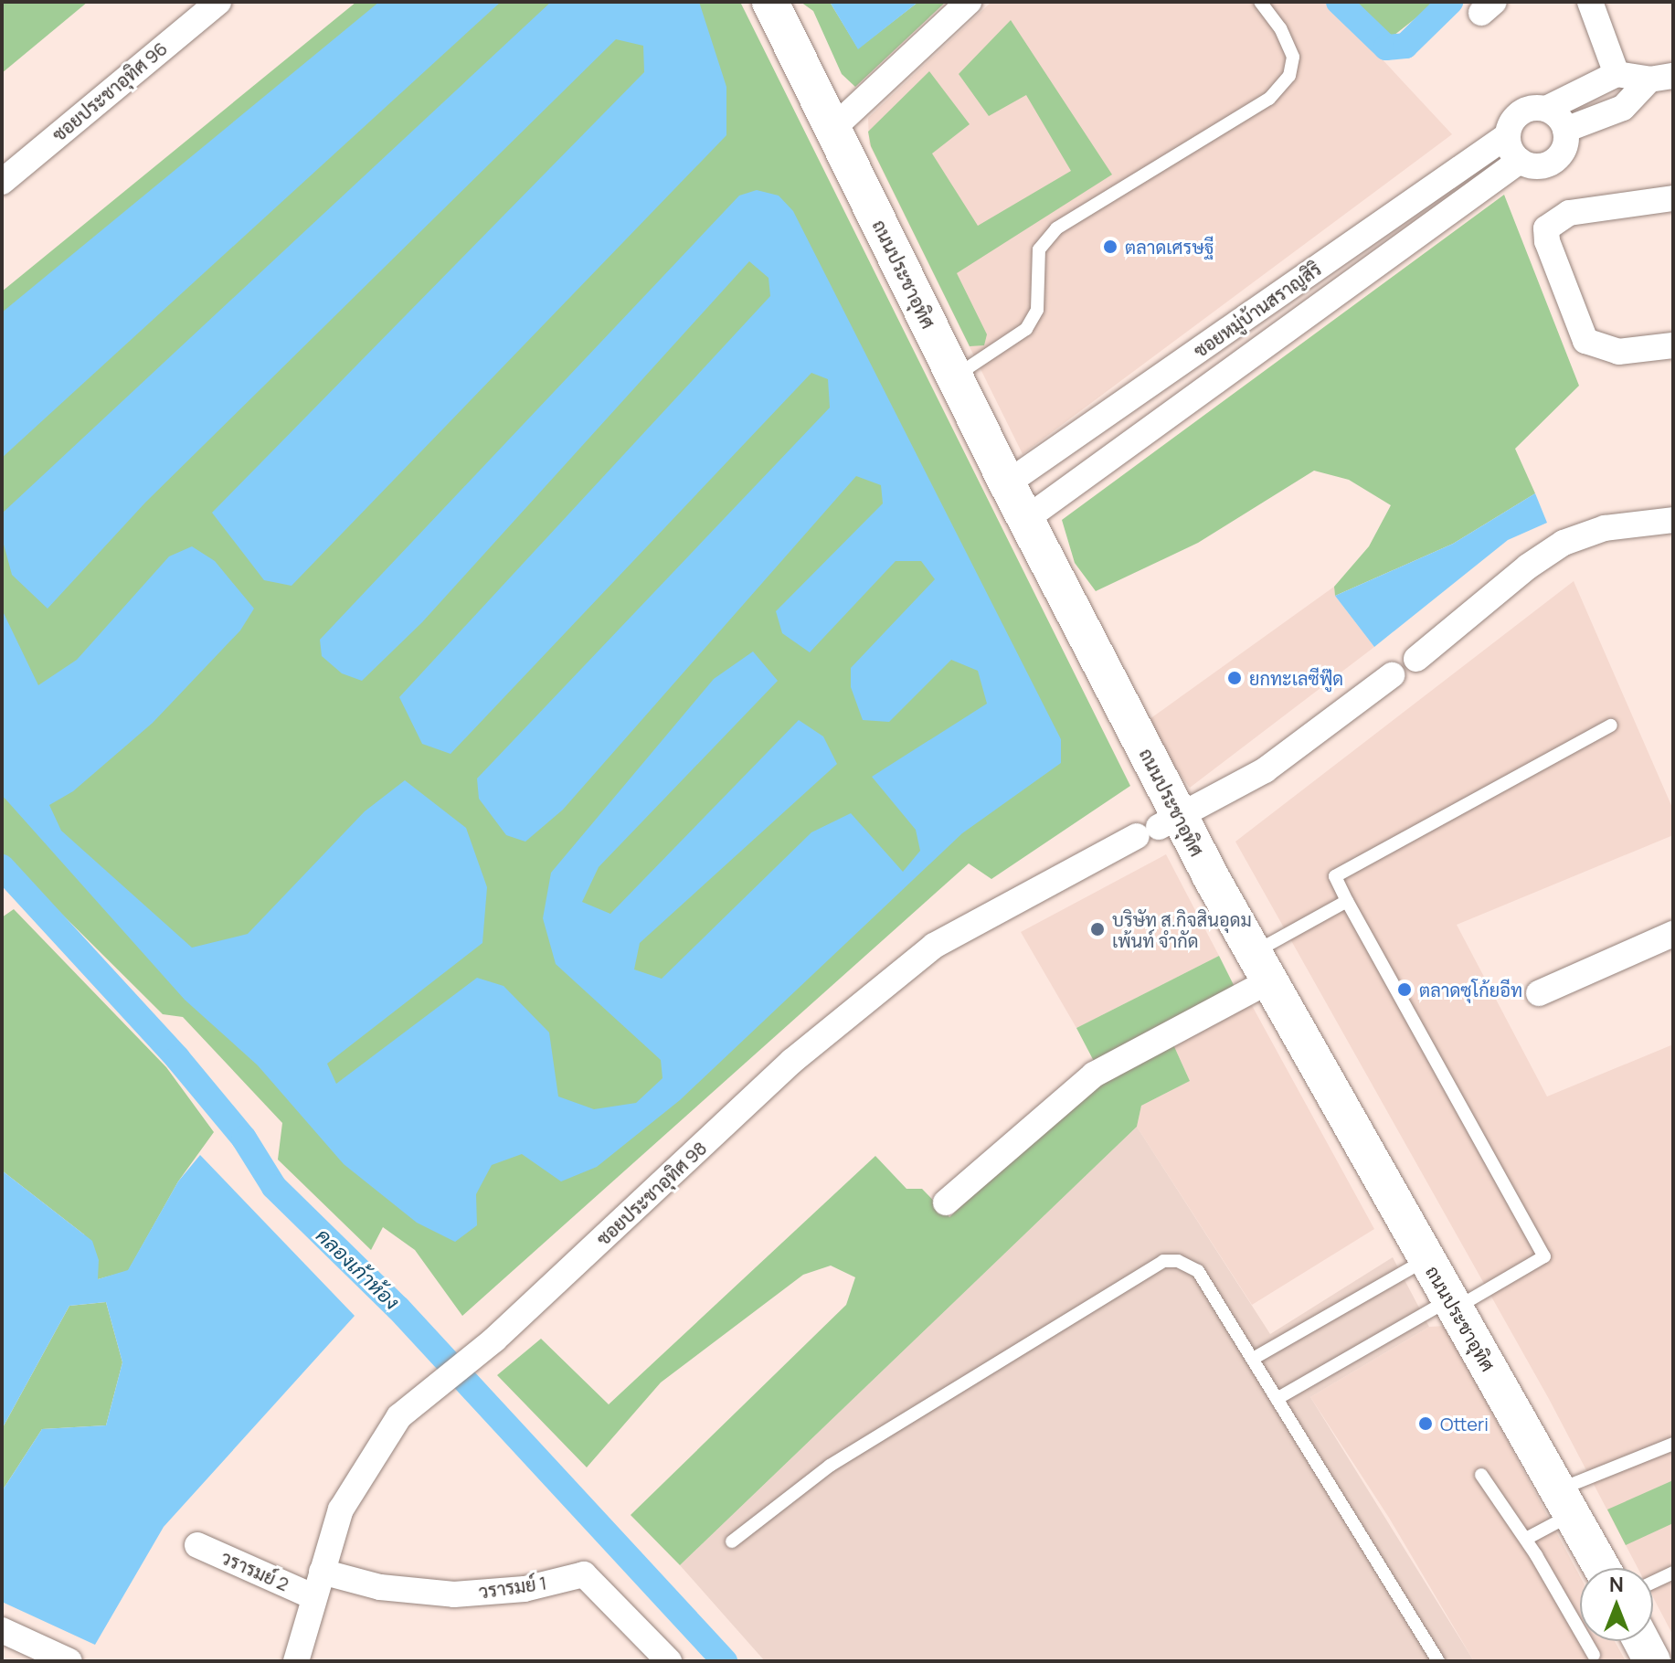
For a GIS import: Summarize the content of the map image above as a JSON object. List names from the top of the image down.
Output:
{
  "streets": {
    "main road": ["ถนนประชาอุทิศ"],
    "street": [
      "ซอยประชาอุทิศ 96",
      "ซอยหมู่บ้านสราญสิริ",
      "ซอยประชาอุทิศ 98",
      "วรารมย์ 2",
      "วรารมย์ 1"
    ]
  },
  "crossings": [
    ["ถนนประชาอุทิศ", "ซอยหมู่บ้านสราญสิริ"],
    ["ถนนประชาอุทิศ", "ซอยประชาอุทิศ 98"],
    ["ซอยประชาอุทิศ 98", "วรารมย์ 2"],
    ["ซอยประชาอุทิศ 98", "วรารมย์ 1"]
  ],
  "water": ["คลองเก้าห้อง"],
  "places": [
    "ตลาดเศรษฐี",
    "ยกทะเลซีฟู๊ด",
    "บริษัท ส.กิจสินอุดม เพ้นท์ จำกัด",
    "ตลาดซุโก้ยอีท",
    "Otteri"
  ],
  "north": "top"
}
